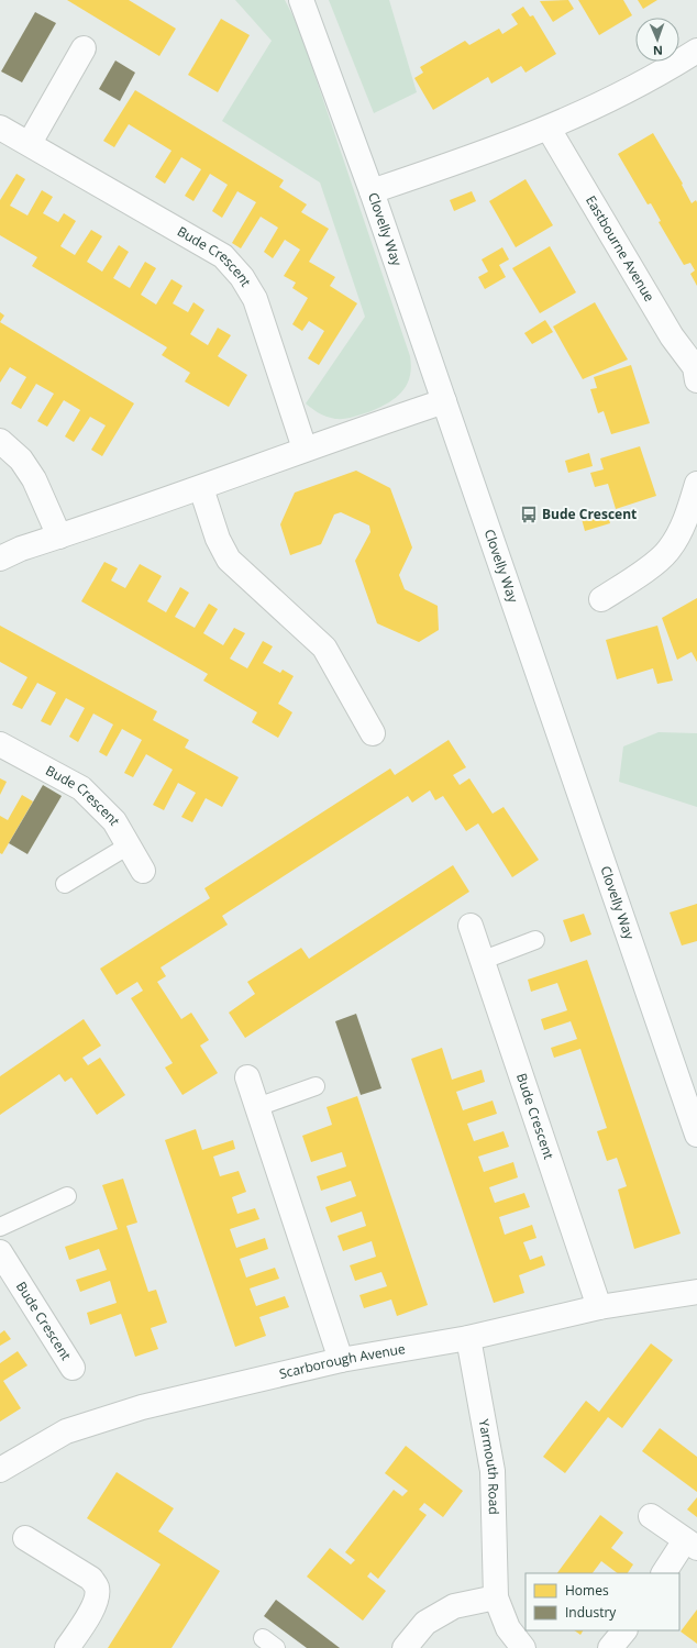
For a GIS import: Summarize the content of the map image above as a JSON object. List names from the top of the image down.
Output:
{
  "streets": {
    "street": [
      "Clovelly Way",
      "Eastbourne Avenue",
      "Bude Crescent",
      "Scarborough Avenue",
      "Yarmouth Road"
    ]
  },
  "crossings": [
    ["Bude Crescent", "Scarborough Avenue"],
    ["Scarborough Avenue", "Yarmouth Road"]
  ],
  "places": {
    "bus stop": ["Bude Crescent"]
  },
  "legend": ["Homes", "Industry"],
  "north": "bottom"
}
